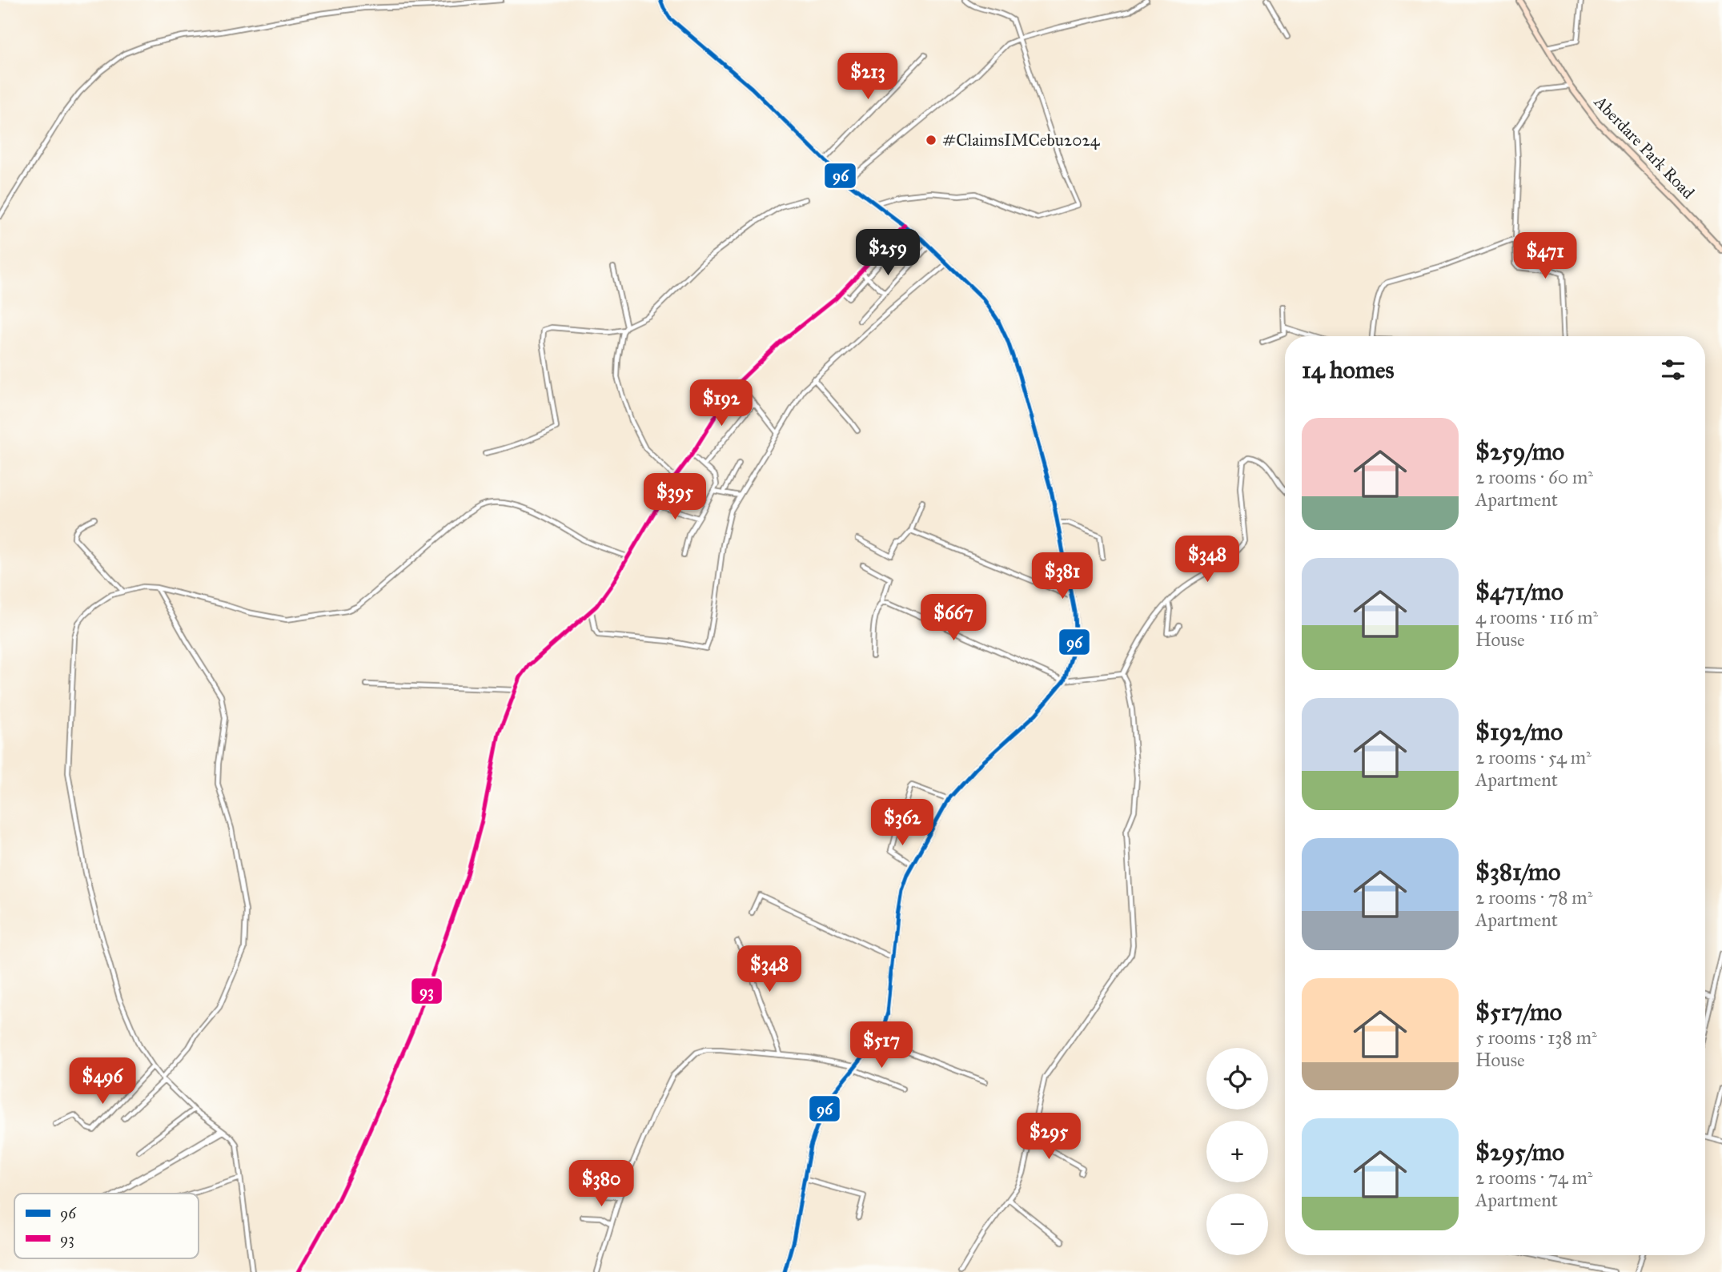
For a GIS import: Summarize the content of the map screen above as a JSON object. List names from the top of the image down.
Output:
{
  "streets": {
    "street": ["Aberdare Park Road"]
  },
  "places": ["#ClaimsIMCebu2024"],
  "lines": ["transit line 96", "transit line 93"],
  "legend": ["96", "93"],
  "page": {
    "price": [
      "$213",
      "$259",
      "$471",
      "$192",
      "$395",
      "$348",
      "$381",
      "$667",
      "$362",
      "$348",
      "$517",
      "$496",
      "$295",
      "$380"
    ],
    "heading": "14 homes",
    "list": [
      {
        "name": "$259/mo",
        "note": "2 rooms · 60 m² · Apartment"
      },
      {
        "name": "$471/mo",
        "note": "4 rooms · 116 m² · House"
      },
      {
        "name": "$192/mo",
        "note": "2 rooms · 54 m² · Apartment"
      },
      {
        "name": "$381/mo",
        "note": "2 rooms · 78 m² · Apartment"
      },
      {
        "name": "$517/mo",
        "note": "5 rooms · 138 m² · House"
      },
      {
        "name": "$295/mo",
        "note": "2 rooms · 74 m² · Apartment"
      }
    ],
    "map_buttons": ["+", "−"]
  }
}
